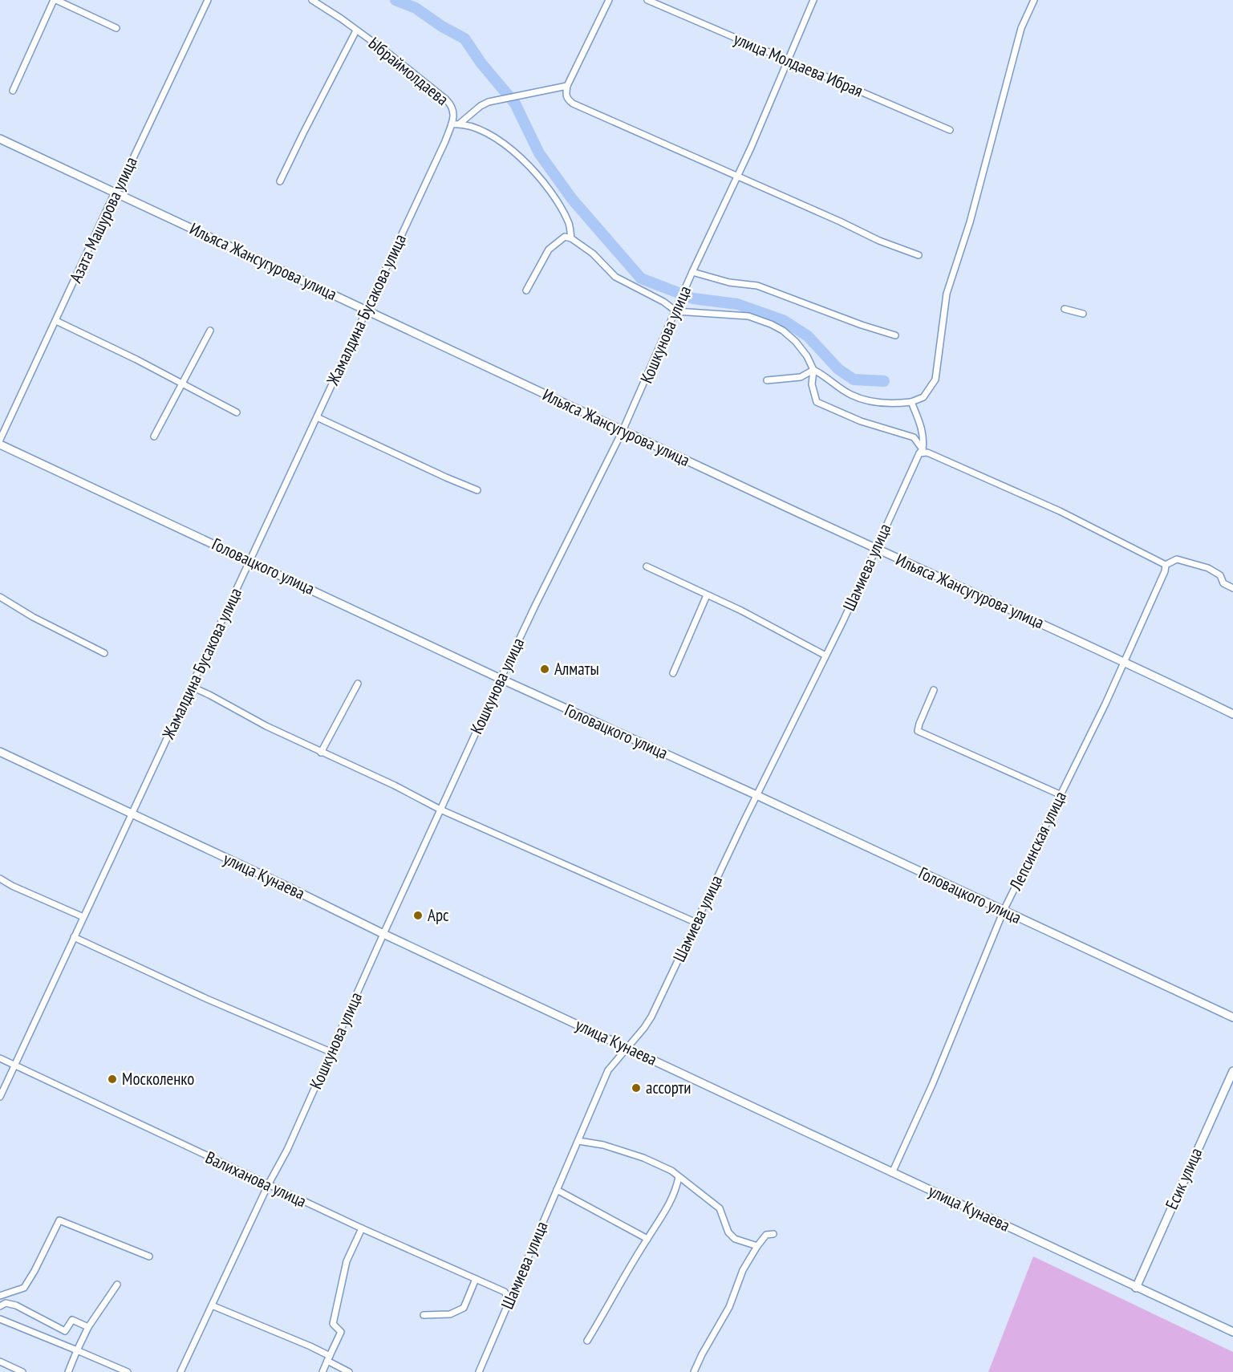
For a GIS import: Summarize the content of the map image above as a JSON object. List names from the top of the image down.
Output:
{
  "streets": {
    "street": [
      "улица Молдаева Ибрая",
      "Ыбраймолдаева",
      "Азата Машурова улица",
      "Ильяса Жансугурова улица",
      "Жамалдина Бусакова улица",
      "Кошкунова улица",
      "Головацкого улица",
      "Шамиева улица",
      "Лепсинская улица",
      "улица Кунаева",
      "Есик улица",
      "Валиханова улица"
    ]
  },
  "crossings": [
    ["улица Молдаева Ибрая", "Кошкунова улица"],
    ["Ыбраймолдаева", "Жамалдина Бусакова улица"],
    ["Азата Машурова улица", "Ильяса Жансугурова улица"],
    ["Ильяса Жансугурова улица", "Жамалдина Бусакова улица"],
    ["Ильяса Жансугурова улица", "Кошкунова улица"],
    ["Ильяса Жансугурова улица", "Шамиева улица"],
    ["Ильяса Жансугурова улица", "Лепсинская улица"],
    ["Жамалдина Бусакова улица", "Головацкого улица"],
    ["Жамалдина Бусакова улица", "улица Кунаева"],
    ["Жамалдина Бусакова улица", "Валиханова улица"],
    ["Кошкунова улица", "Головацкого улица"],
    ["Кошкунова улица", "улица Кунаева"],
    ["Кошкунова улица", "Валиханова улица"],
    ["Головацкого улица", "Шамиева улица"],
    ["Головацкого улица", "Лепсинская улица"],
    ["Шамиева улица", "улица Кунаева"],
    ["Шамиева улица", "Валиханова улица"],
    ["Лепсинская улица", "улица Кунаева"],
    ["улица Кунаева", "Есик улица"]
  ],
  "places": [
    "Алматы",
    "Арс",
    "Москоленко",
    "ассорти"
  ]
}
